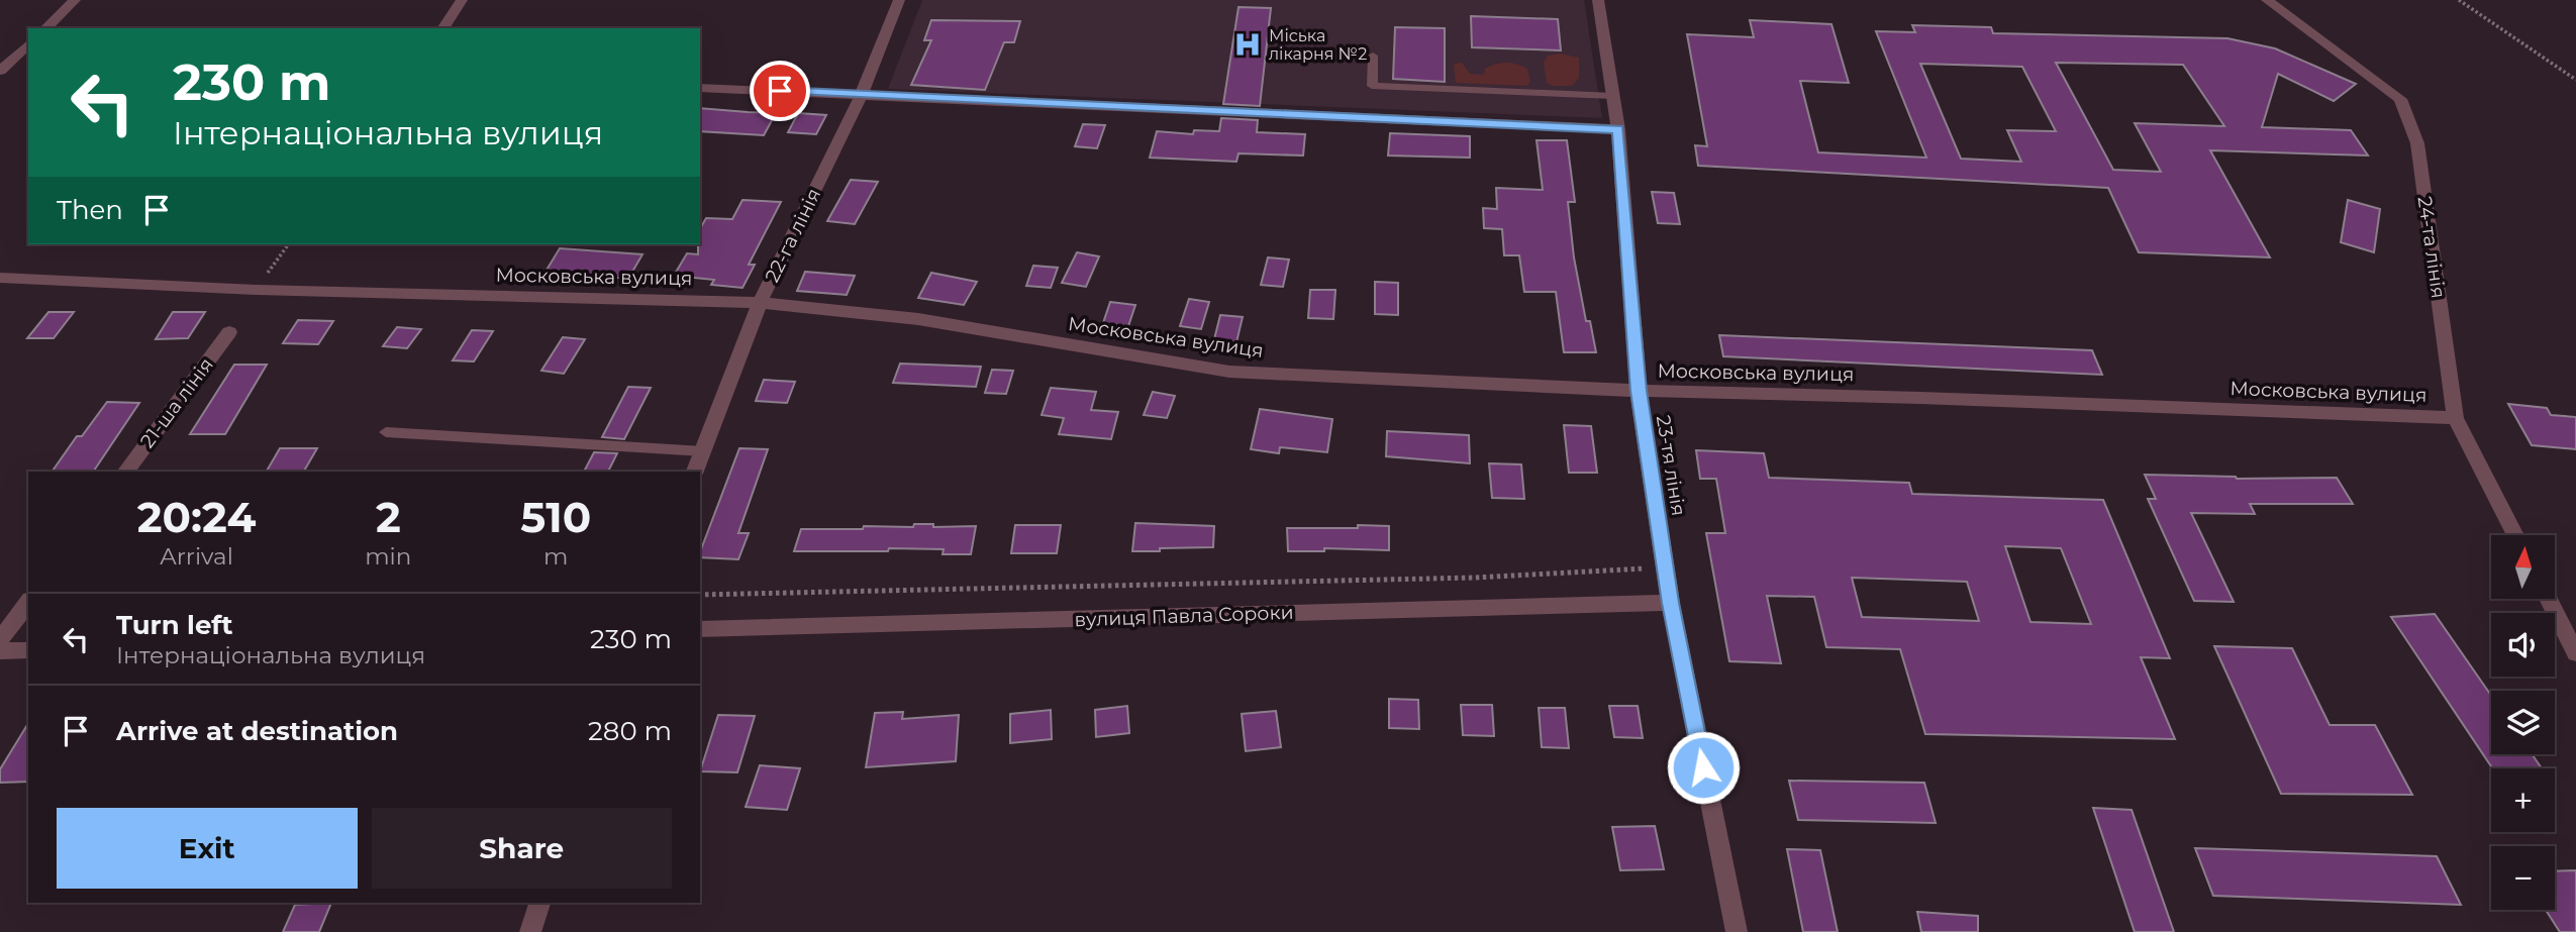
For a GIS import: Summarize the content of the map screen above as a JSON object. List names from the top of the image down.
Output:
{
  "streets": {
    "street": [
      "22-га лінія",
      "24-та лінія",
      "Московська вулиця",
      "21-ша лінія",
      "23-тя лінія",
      "вулиця Павла Сороки"
    ]
  },
  "crossings": [
    ["22-га лінія", "Московська вулиця"],
    ["24-та лінія", "Московська вулиця"],
    ["Московська вулиця", "23-тя лінія"],
    ["23-тя лінія", "вулиця Павла Сороки"]
  ],
  "places": {
    "hospital": ["Міська лікарня №2"]
  },
  "north": "top",
  "page": {
    "turn": ["230 m", "Інтернаціональна вулиця"],
    "then": "Then",
    "eta": [
      "20:24",
      "Arrival",
      "2",
      "min",
      "510",
      "m"
    ],
    "map_buttons": ["+", "−"],
    "list": [
      {
        "name": "Turn left",
        "note": "Інтернаціональна вулиця",
        "value": "230 m"
      },
      {
        "name": "Arrive at destination",
        "value": "280 m"
      }
    ],
    "buttons": ["Exit", "Share"]
  }
}
